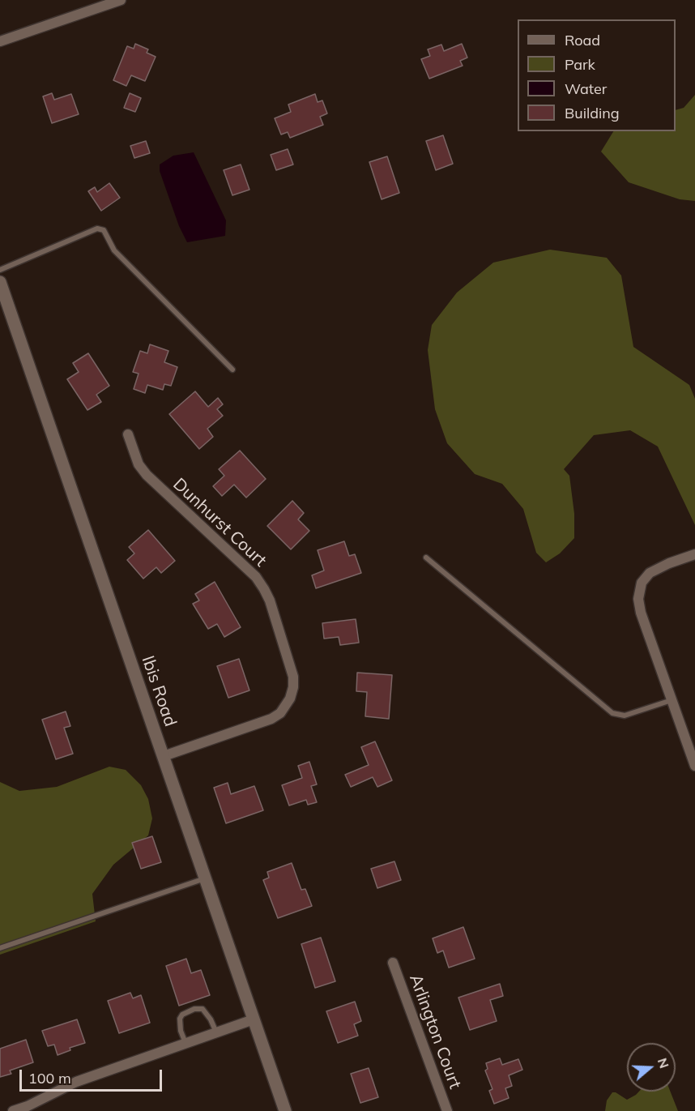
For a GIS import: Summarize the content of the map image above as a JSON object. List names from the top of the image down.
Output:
{
  "streets": {
    "street": ["Dunhurst Court", "Ibis Road", "Arlington Court"]
  },
  "crossings": [
    ["Dunhurst Court", "Ibis Road"]
  ],
  "legend": [
    "Road",
    "Park",
    "Water",
    "Building"
  ],
  "scale_bar": "100 m",
  "north": "right"
}
